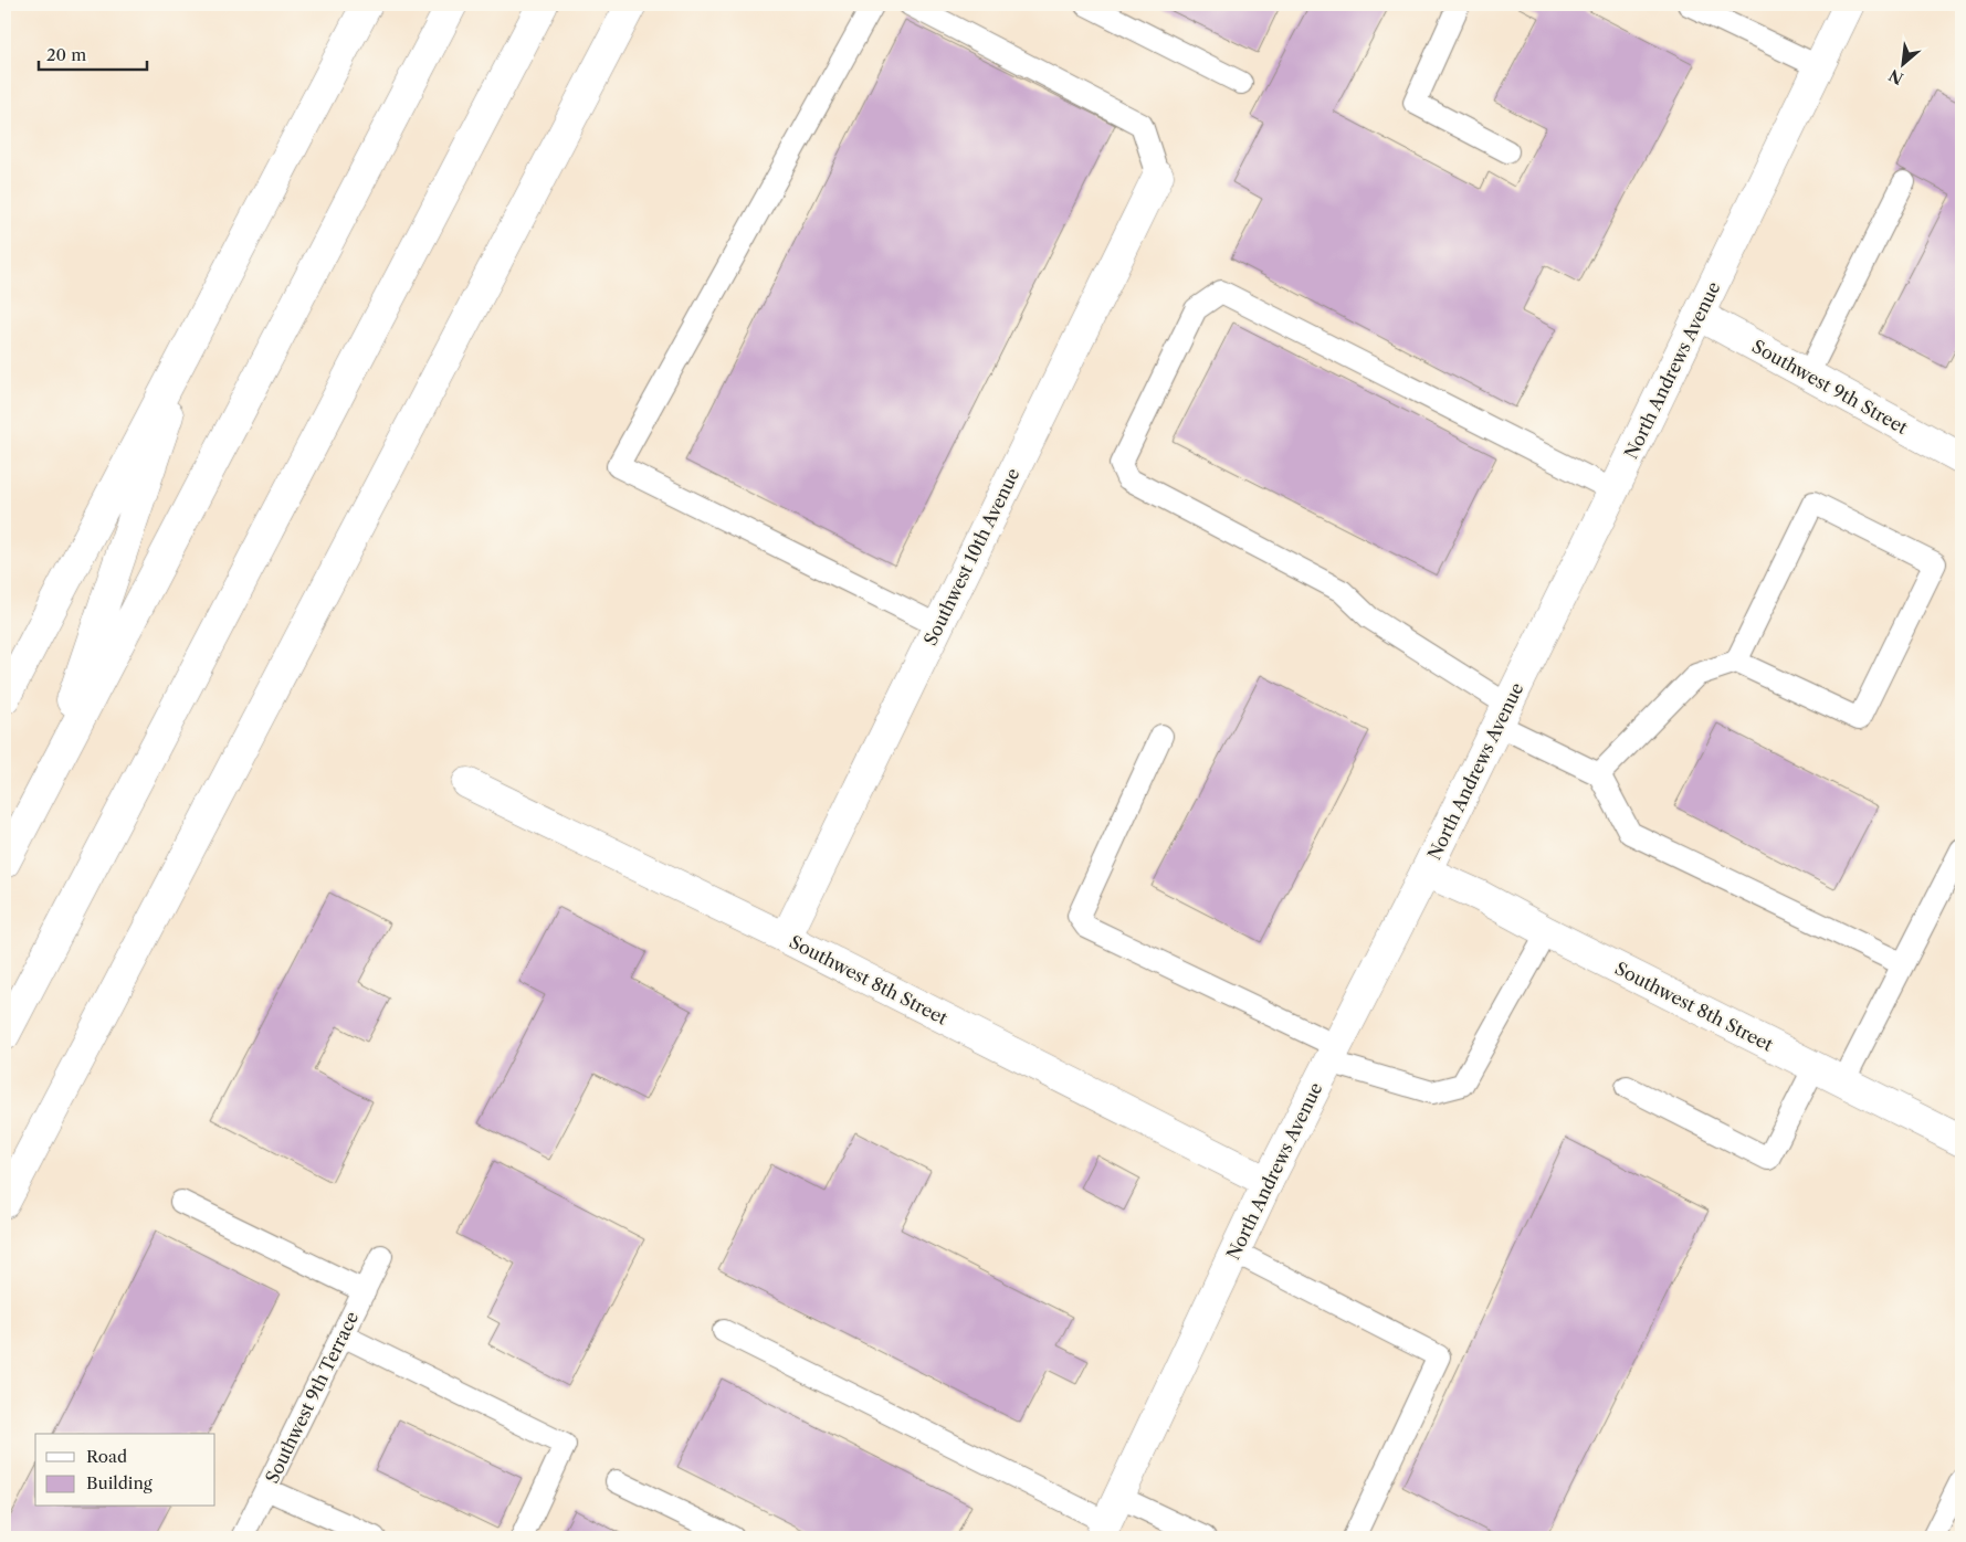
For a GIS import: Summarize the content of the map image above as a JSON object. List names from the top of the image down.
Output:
{
  "streets": {
    "main road": [
      "North Andrews Avenue",
      "Southwest 9th Street",
      "Southwest 10th Avenue",
      "Southwest 8th Street"
    ],
    "lane": ["Southwest 9th Terrace"]
  },
  "crossings": [
    ["North Andrews Avenue", "Southwest 9th Street"],
    ["North Andrews Avenue", "Southwest 8th Street"],
    ["Southwest 10th Avenue", "Southwest 8th Street"]
  ],
  "legend": ["Road", "Building"],
  "scale_bar": "20 m",
  "north": "bottom left"
}
